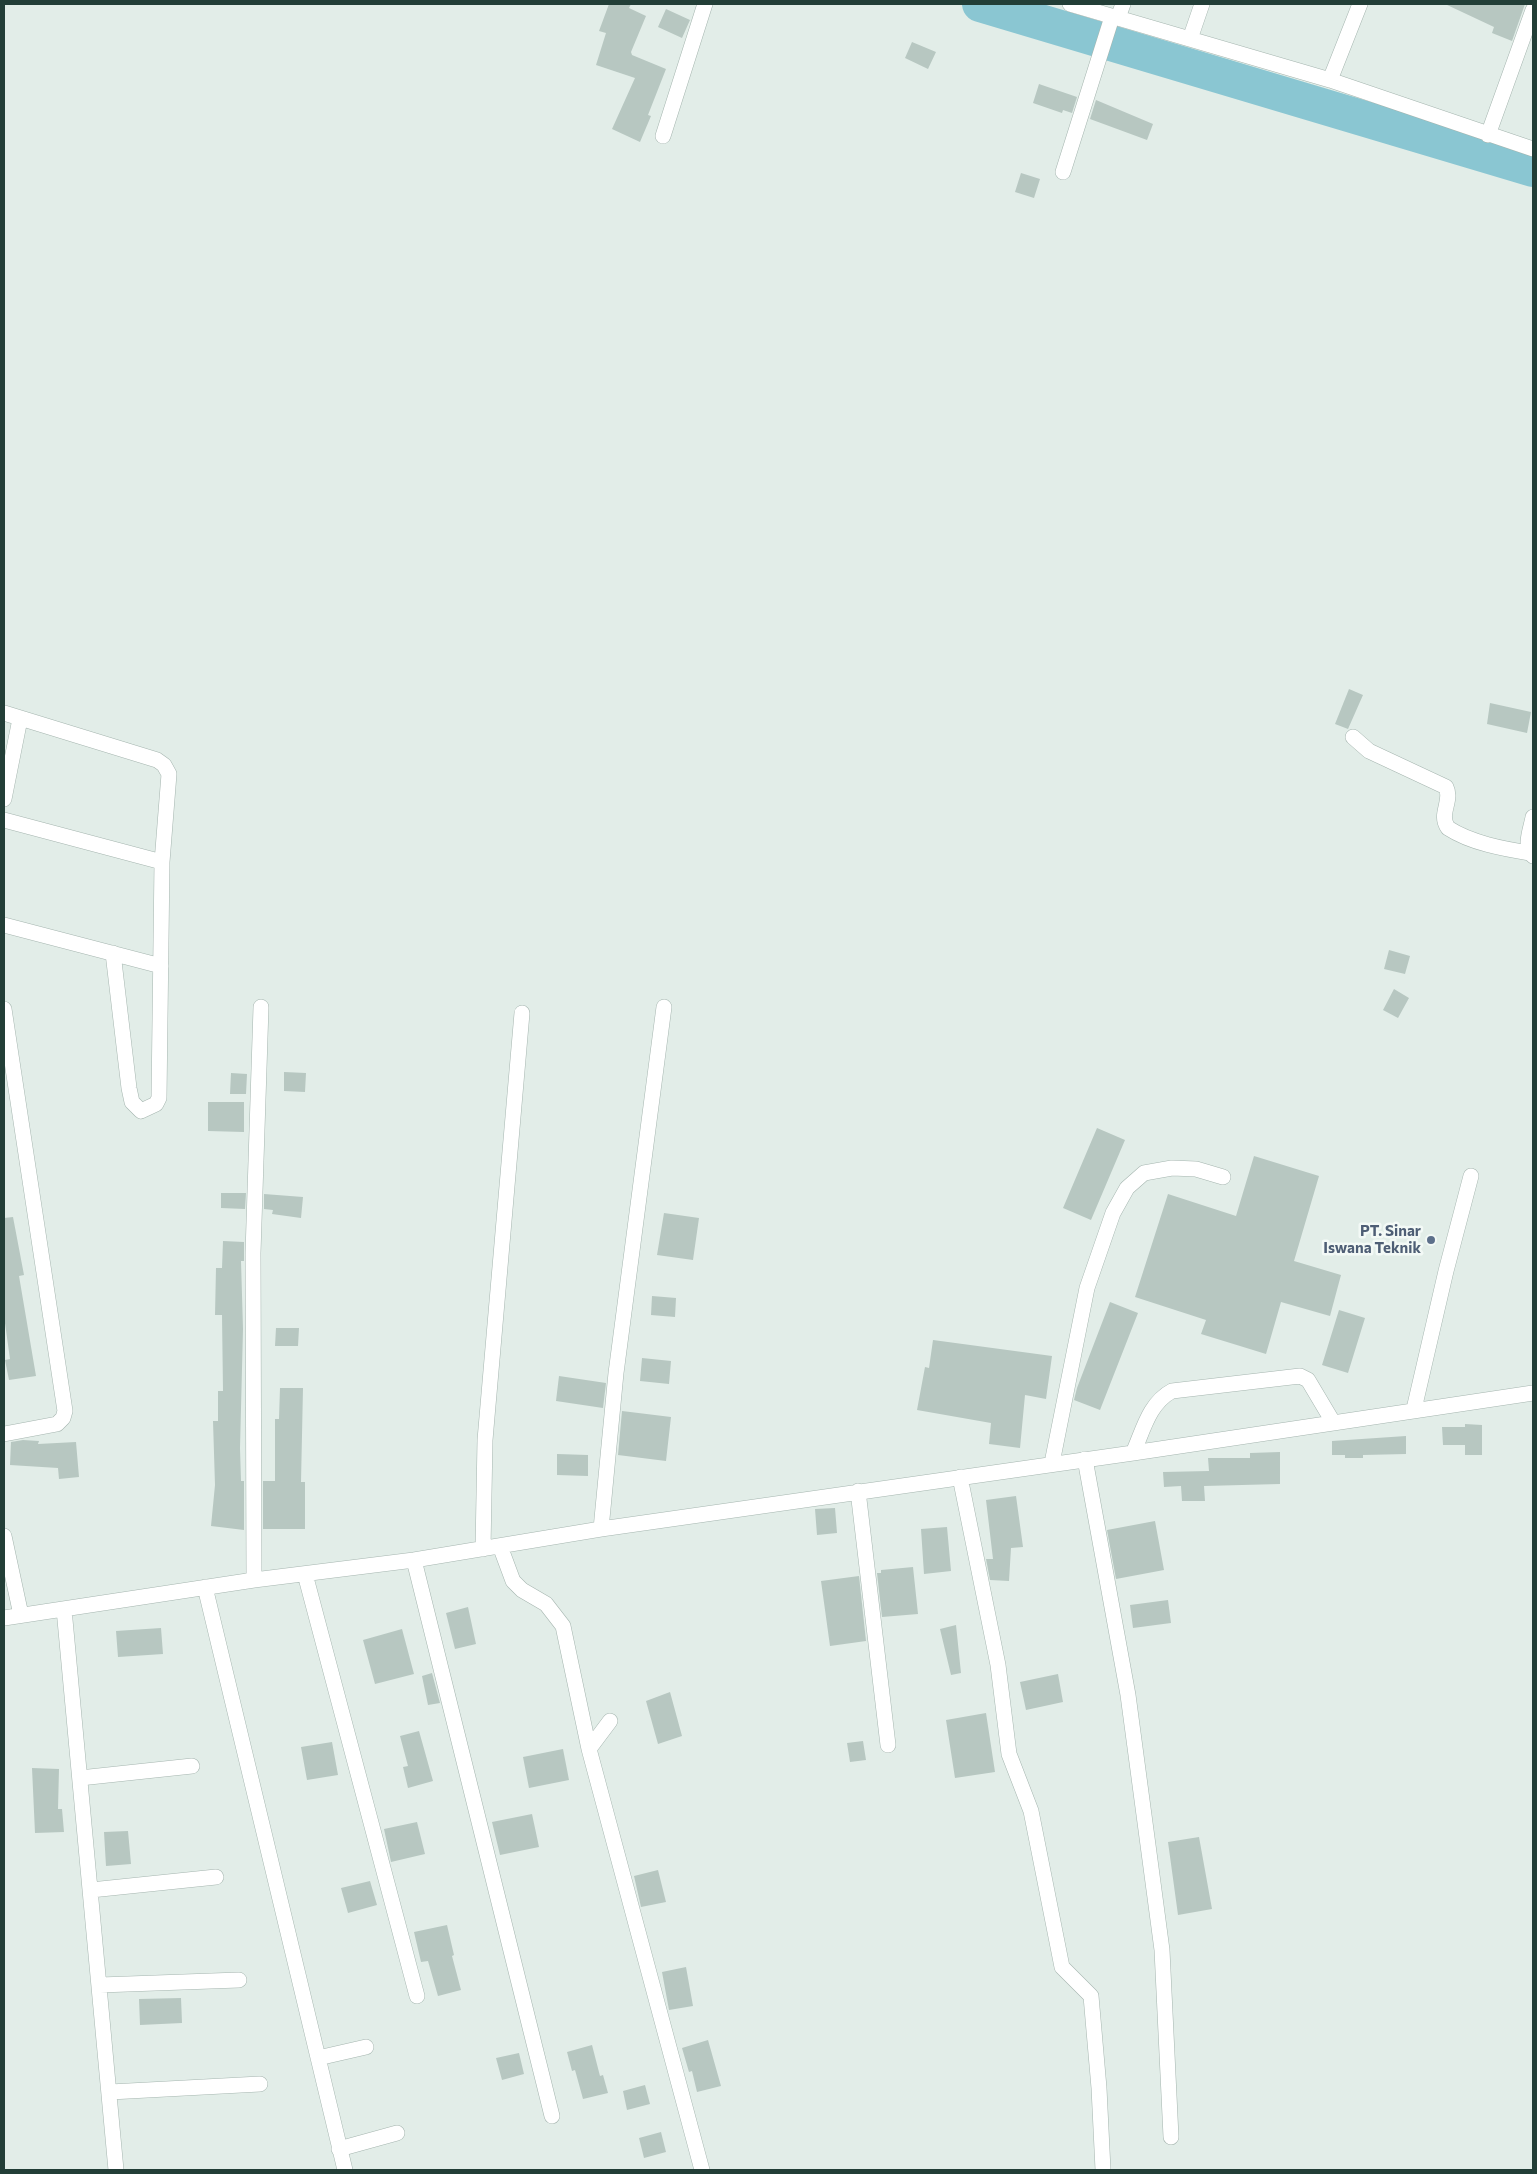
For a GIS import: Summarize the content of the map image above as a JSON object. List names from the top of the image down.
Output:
{
  "places": ["PT. Sinar Iswana Teknik"]
}
